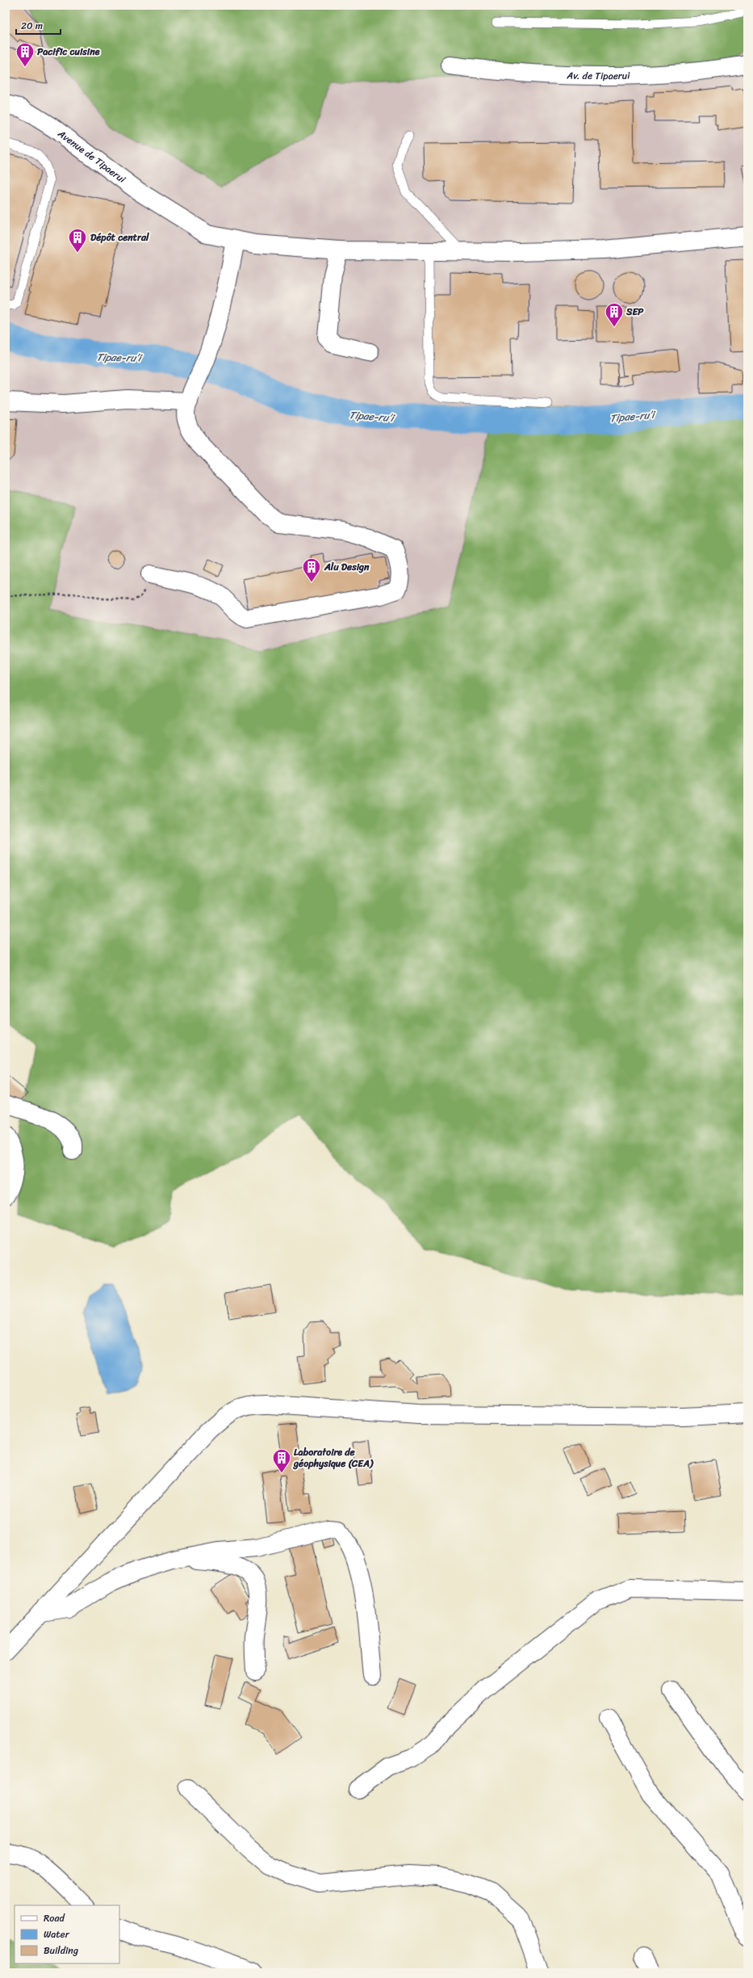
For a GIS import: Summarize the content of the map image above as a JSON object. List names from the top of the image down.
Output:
{
  "streets": {
    "street": ["Av. de Tipaerui", "Avenue de Tipaerui"]
  },
  "water": ["Tipae-ru’i"],
  "places": {
    "building": [
      "Pacific cuisine",
      "Dépôt central",
      "SEP",
      "Alu Design",
      "Laboratoire de géophysique (CEA)"
    ]
  },
  "legend": ["Road", "Water", "Building"],
  "scale_bar": "20 m"
}
